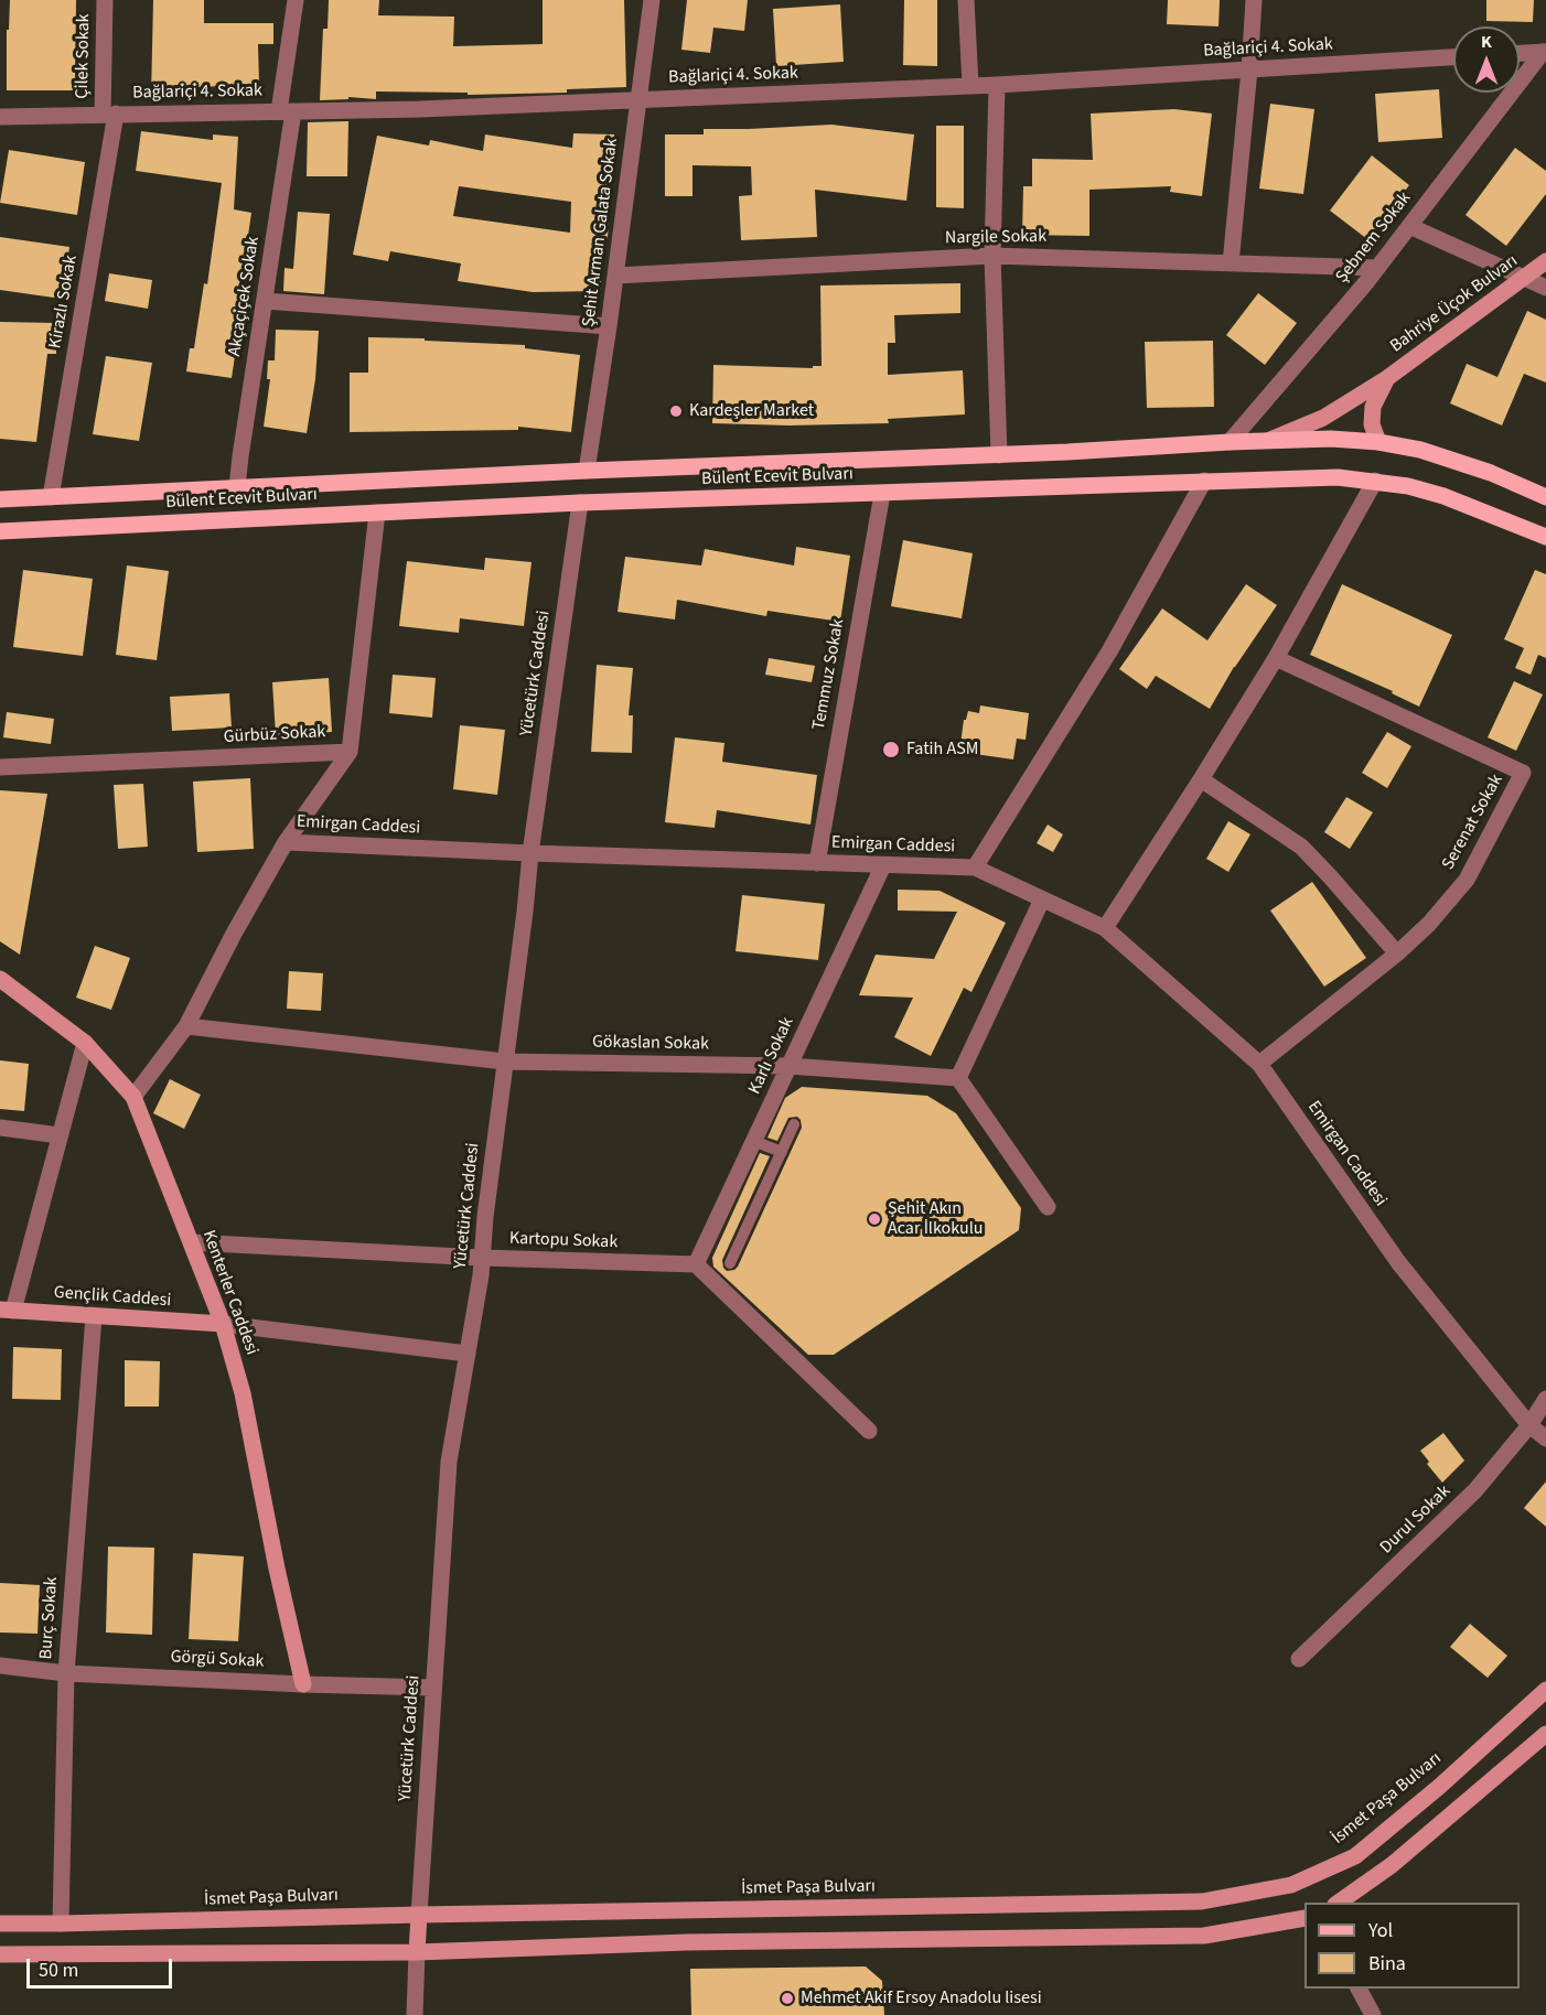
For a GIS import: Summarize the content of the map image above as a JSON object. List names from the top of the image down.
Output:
{
  "streets": {
    "main road": ["Bülent Ecevit Bulvarı"],
    "street": [
      "Bağlariçi 4. Sokak",
      "Çilek Sokak",
      "Şehit Arman Galata Sokak",
      "Nargile Sokak",
      "Şebnem Sokak",
      "Akçaçiçek Sokak",
      "Kirazlı Sokak",
      "Bahriye Üçok Bulvarı",
      "Yücetürk Caddesi",
      "Temmuz Sokak",
      "Gürbüz Sokak",
      "Serenat Sokak",
      "Emirgan Caddesi",
      "Gökaslan Sokak",
      "Karlı Sokak",
      "Kartopu Sokak",
      "Kenterler Caddesi",
      "Gençlik Caddesi",
      "Durul Sokak",
      "Burç Sokak",
      "Görgü Sokak",
      "İsmet Paşa Bulvarı"
    ]
  },
  "crossings": [
    ["Bağlariçi 4. Sokak", "Çilek Sokak"],
    ["Bağlariçi 4. Sokak", "Şehit Arman Galata Sokak"],
    ["Bağlariçi 4. Sokak", "Akçaçiçek Sokak"],
    ["Bağlariçi 4. Sokak", "Kirazlı Sokak"],
    ["Çilek Sokak", "Kirazlı Sokak"],
    ["Şehit Arman Galata Sokak", "Nargile Sokak"],
    ["Şehit Arman Galata Sokak", "Bülent Ecevit Bulvarı"],
    ["Nargile Sokak", "Şebnem Sokak"],
    ["Şebnem Sokak", "Bülent Ecevit Bulvarı"],
    ["Akçaçiçek Sokak", "Bülent Ecevit Bulvarı"],
    ["Kirazlı Sokak", "Bülent Ecevit Bulvarı"],
    ["Bahriye Üçok Bulvarı", "Bülent Ecevit Bulvarı"],
    ["Bülent Ecevit Bulvarı", "Yücetürk Caddesi"],
    ["Bülent Ecevit Bulvarı", "Temmuz Sokak"],
    ["Bülent Ecevit Bulvarı", "Gürbüz Sokak"],
    ["Yücetürk Caddesi", "Emirgan Caddesi"],
    ["Yücetürk Caddesi", "Gökaslan Sokak"],
    ["Yücetürk Caddesi", "Kartopu Sokak"],
    ["Yücetürk Caddesi", "Görgü Sokak"],
    ["Yücetürk Caddesi", "İsmet Paşa Bulvarı"],
    ["Temmuz Sokak", "Emirgan Caddesi"],
    ["Emirgan Caddesi", "Gökaslan Sokak"],
    ["Emirgan Caddesi", "Karlı Sokak"],
    ["Emirgan Caddesi", "Kenterler Caddesi"],
    ["Emirgan Caddesi", "Durul Sokak"],
    ["Gökaslan Sokak", "Karlı Sokak"],
    ["Karlı Sokak", "Kartopu Sokak"],
    ["Kartopu Sokak", "Kenterler Caddesi"],
    ["Kenterler Caddesi", "Gençlik Caddesi"],
    ["Kenterler Caddesi", "Görgü Sokak"],
    ["Gençlik Caddesi", "Burç Sokak"],
    ["Burç Sokak", "Görgü Sokak"],
    ["Burç Sokak", "İsmet Paşa Bulvarı"]
  ],
  "places": [
    "Kardeşler Market",
    "Fatih ASM",
    "Şehit Akın Acar İlkokulu",
    "Mehmet Akif Ersoy Anadolu lisesi"
  ],
  "legend": ["Yol", "Bina"],
  "scale_bar": "50 m",
  "north": "top"
}
